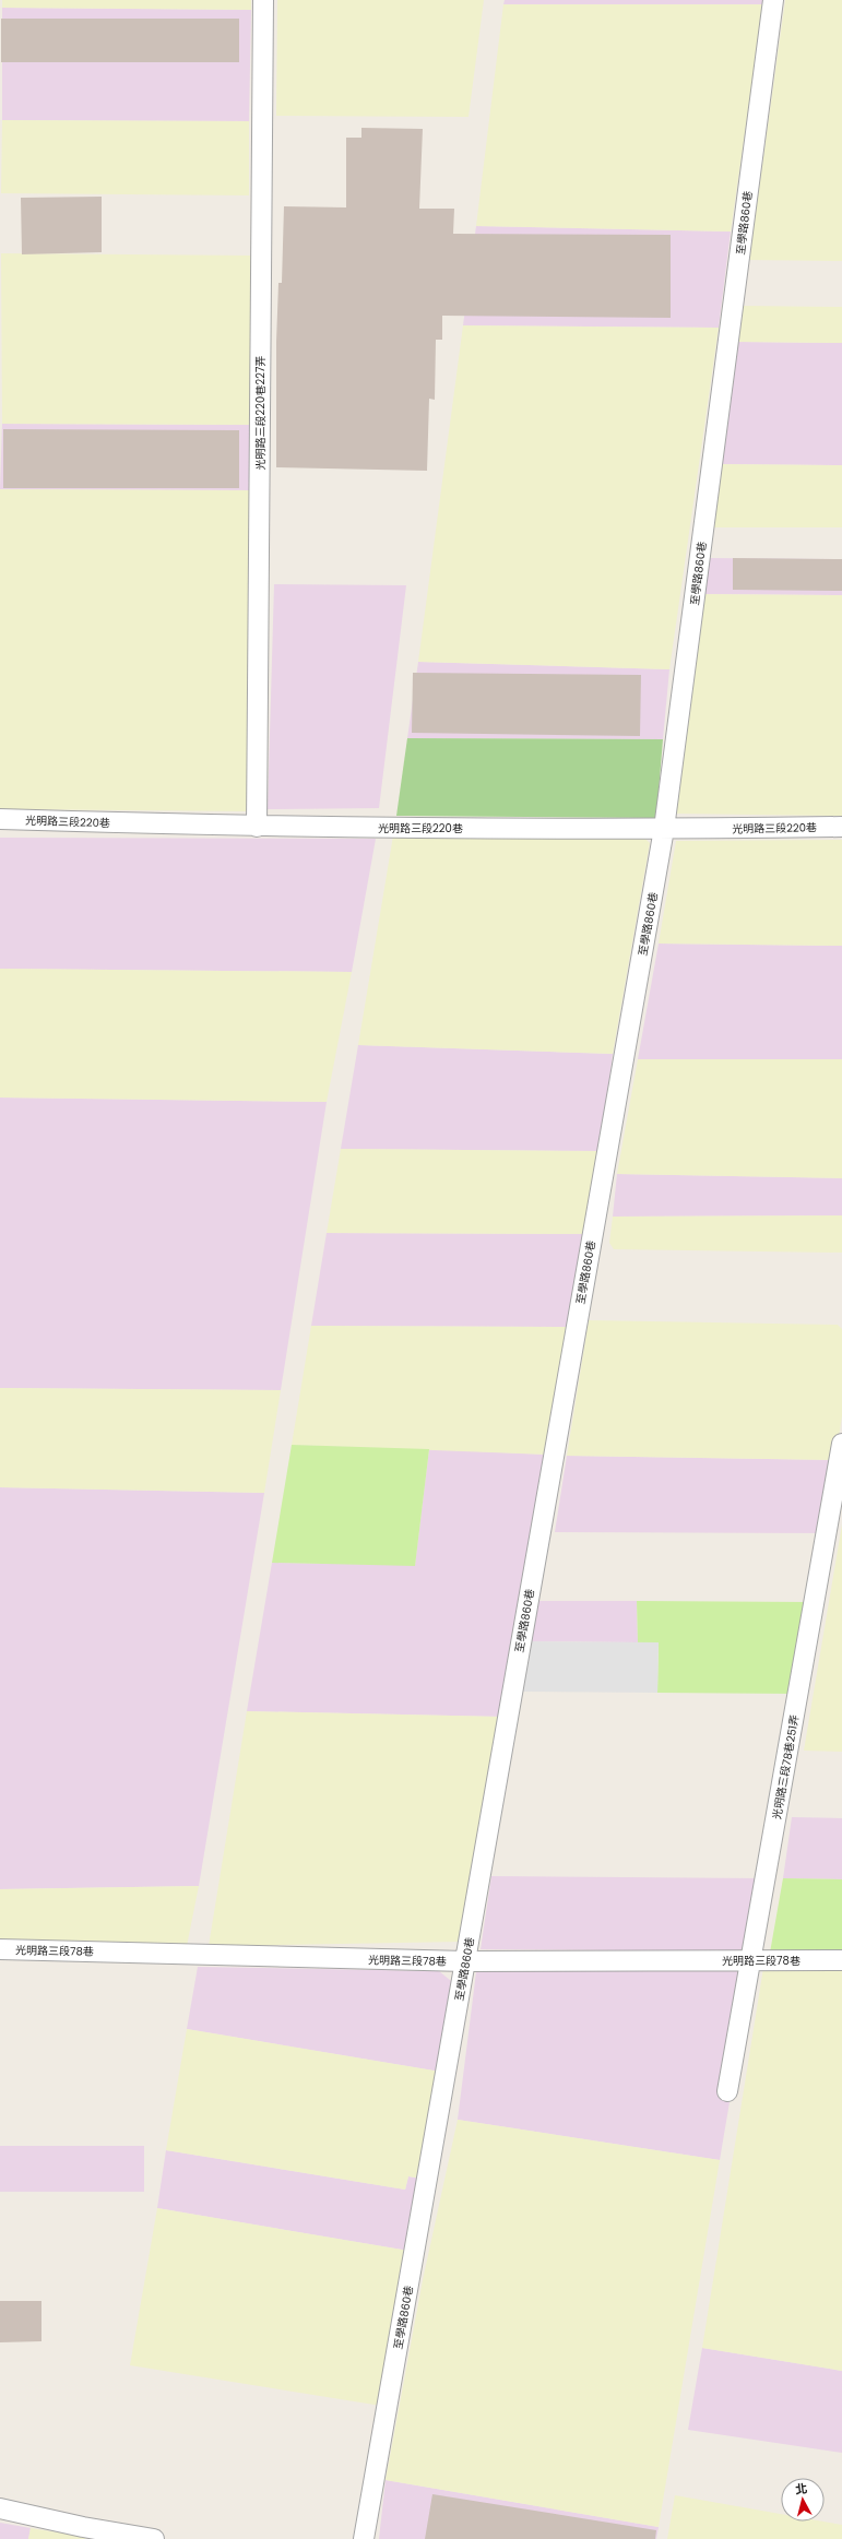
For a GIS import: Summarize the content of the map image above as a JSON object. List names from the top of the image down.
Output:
{
  "streets": {
    "street": [
      "至學路860巷",
      "光明路三段220巷227弄",
      "光明路三段220巷",
      "光明路三段78巷251弄",
      "光明路三段78巷"
    ]
  },
  "crossings": [
    ["至學路860巷", "光明路三段220巷"],
    ["至學路860巷", "光明路三段78巷"],
    ["光明路三段220巷227弄", "光明路三段220巷"],
    ["光明路三段78巷251弄", "光明路三段78巷"]
  ],
  "north": "top"
}
